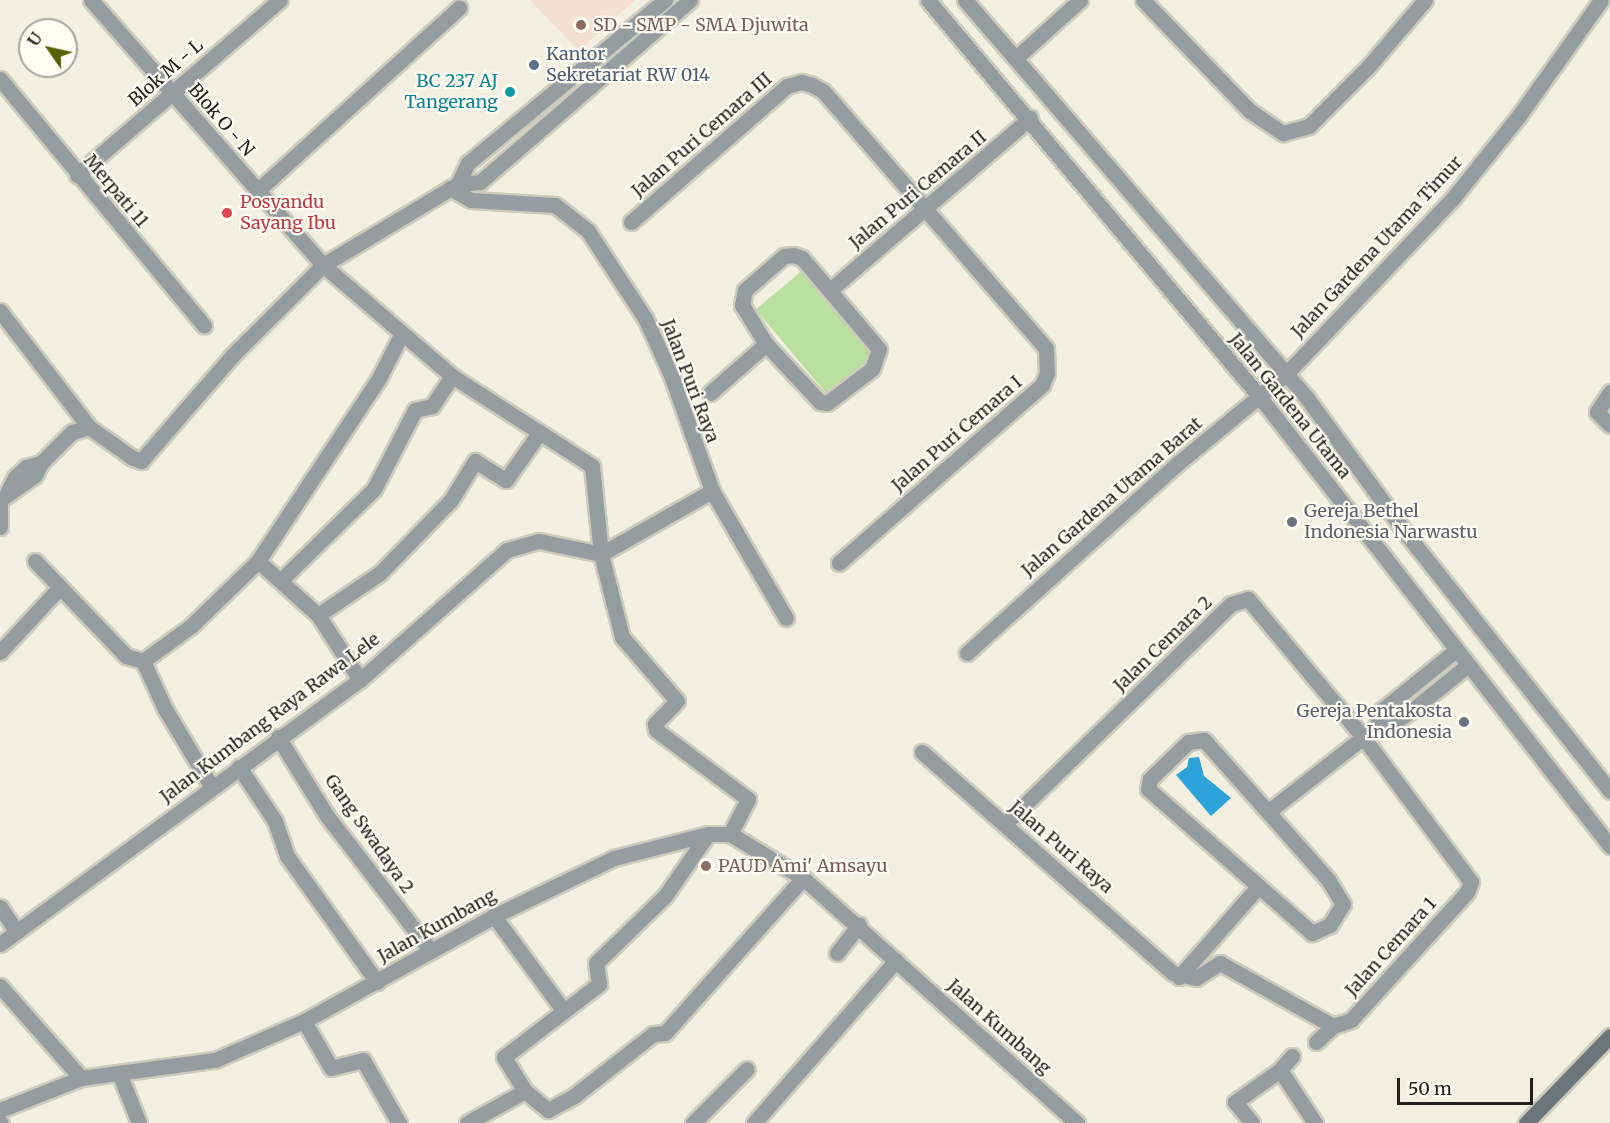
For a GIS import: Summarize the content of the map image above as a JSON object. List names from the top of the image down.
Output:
{
  "streets": {
    "street": [
      "Blok M - L",
      "Blok O - N",
      "Jalan Puri Cemara III",
      "Jalan Puri Cemara II",
      "Merpati 11",
      "Jalan Gardena Utama Timur",
      "Jalan Puri Raya",
      "Jalan Gardena Utama",
      "Jalan Puri Cemara I",
      "Jalan Gardena Utama Barat",
      "Jalan Cemara 2",
      "Jalan Kumbang Raya Rawa Lele",
      "Gang Swadaya 2",
      "Jalan Kumbang",
      "Jalan Cemara 1"
    ]
  },
  "crossings": [
    ["Blok M - L", "Blok O - N"],
    ["Blok M - L", "Merpati 11"],
    ["Blok O - N", "Jalan Kumbang Raya Rawa Lele"],
    ["Jalan Puri Cemara III", "Jalan Puri Cemara II"],
    ["Jalan Puri Cemara III", "Jalan Puri Cemara I"],
    ["Jalan Puri Cemara II", "Jalan Gardena Utama"],
    ["Jalan Puri Cemara II", "Jalan Puri Cemara I"],
    ["Jalan Gardena Utama Timur", "Jalan Gardena Utama"],
    ["Jalan Gardena Utama Timur", "Jalan Gardena Utama Barat"],
    ["Jalan Puri Raya", "Jalan Cemara 2"],
    ["Jalan Gardena Utama", "Jalan Gardena Utama Barat"],
    ["Jalan Cemara 2", "Jalan Cemara 1"],
    ["Jalan Kumbang Raya Rawa Lele", "Gang Swadaya 2"],
    ["Gang Swadaya 2", "Jalan Kumbang"]
  ],
  "places": [
    "SD - SMP - SMA Djuwita",
    "Kantor Sekretariat RW 014",
    "BC 237 AJ Tangerang",
    "Posyandu Sayang Ibu",
    "Gereja Bethel Indonesia Narwastu",
    "Gereja Pentakosta Indonesia",
    "PAUD Ami' Amsayu"
  ],
  "scale_bar": "50 m",
  "north": "top left"
}
